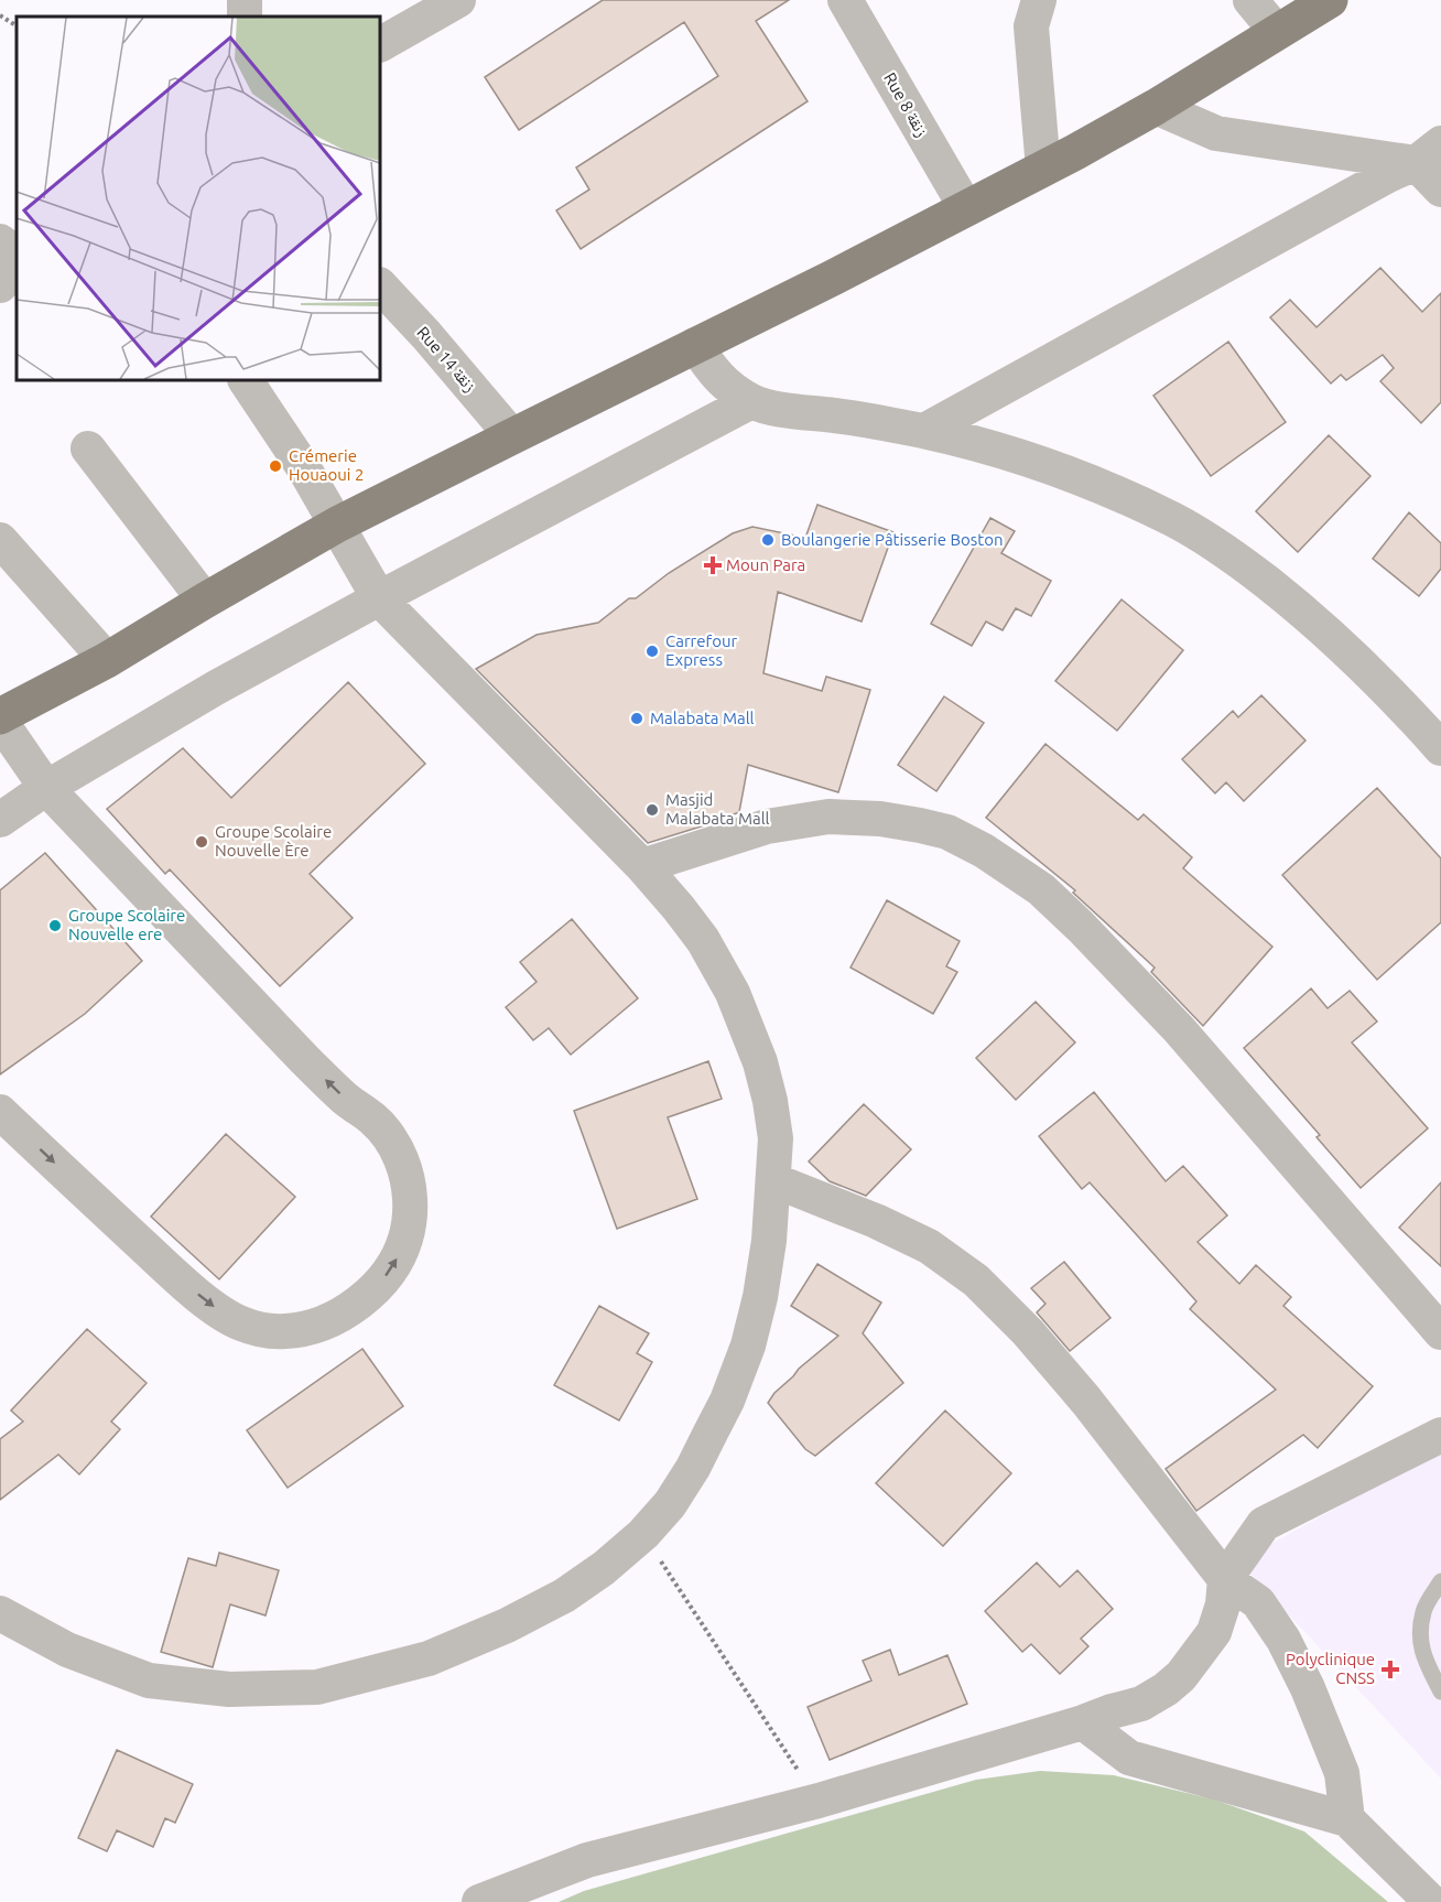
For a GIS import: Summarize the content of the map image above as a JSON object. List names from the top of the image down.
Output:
{
  "streets": {
    "street": ["Rue 8 زنقة", "Rue 14 زنقة"]
  },
  "places": {
    "other": [
      "Crémerie Houaoui 2",
      "Boulangerie Pâtisserie Boston",
      "Carrefour Express",
      "Malabata Mall",
      "Masjid Malabata Mall",
      "Groupe Scolaire Nouvelle Ère",
      "Groupe Scolaire Nouvelle ere"
    ],
    "health": ["Moun Para", "Polyclinique CNSS"]
  }
}
